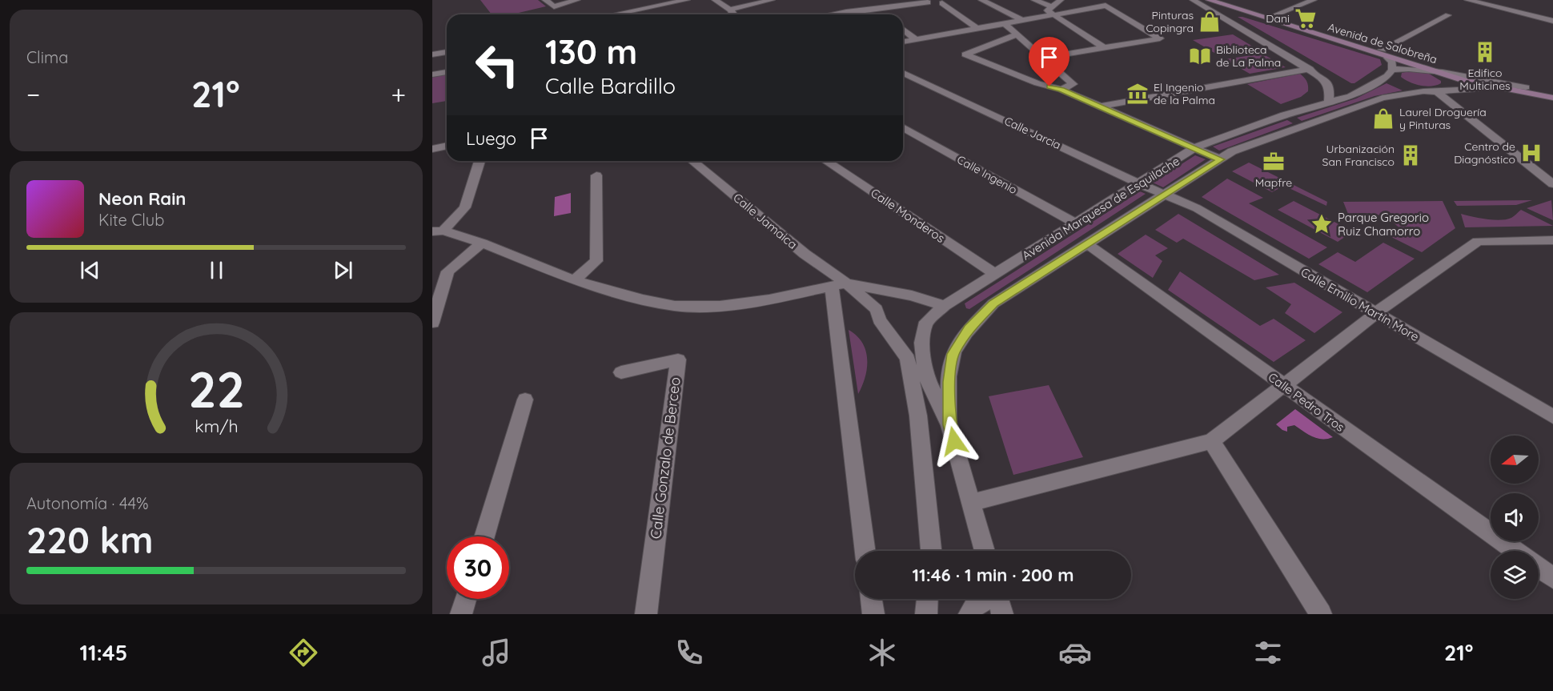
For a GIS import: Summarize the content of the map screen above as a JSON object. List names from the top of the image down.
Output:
{
  "streets": {
    "main road": ["Avenida de Salobreña"],
    "street": [
      "Calle Jarcia",
      "Calle Ingenio",
      "Avenida Marquesa de Esquilache",
      "Calle Monderos",
      "Calle Jamaica",
      "Calle Emilio Martín More",
      "Calle Pedro Tros",
      "Calle Gonzalo de Berceo"
    ]
  },
  "crossings": [
    ["Avenida de Salobreña", "Avenida Marquesa de Esquilache"],
    ["Calle Jarcia", "Avenida Marquesa de Esquilache"],
    ["Calle Jarcia", "Calle Emilio Martín More"],
    ["Calle Ingenio", "Avenida Marquesa de Esquilache"],
    ["Avenida Marquesa de Esquilache", "Calle Monderos"],
    ["Avenida Marquesa de Esquilache", "Calle Jamaica"],
    ["Avenida Marquesa de Esquilache", "Calle Emilio Martín More"],
    ["Avenida Marquesa de Esquilache", "Calle Pedro Tros"]
  ],
  "places": {
    "supermarket": ["Dani"],
    "shop": ["Pinturas Copingra", "Laurel Droguería y Pinturas"],
    "building": ["Edifico Multicines", "Urbanización San Francisco"],
    "library": ["Biblioteca de La Palma"],
    "museum": ["El Ingenio de la Palma"],
    "hospital": ["Centro de Diagnóstico"],
    "office": ["Mapfre"],
    "place": ["Parque Gregorio Ruiz Chamorro"]
  },
  "north": "left",
  "page": {
    "tile": [
      "Clima",
      ["Autonomía · 44%", "220 km"]
    ],
    "turn": ["130 m", "Calle Bardillo"],
    "heat": ["−", "21°", "+"],
    "then": "Luego",
    "song": ["Neon Rain", "Kite Club"],
    "limit": "30",
    "trip": "11:46 · 1 min · 200 m",
    "tabs": ["11:45", "21°"],
    "gauge": ["22", "km/h"]
  }
}
